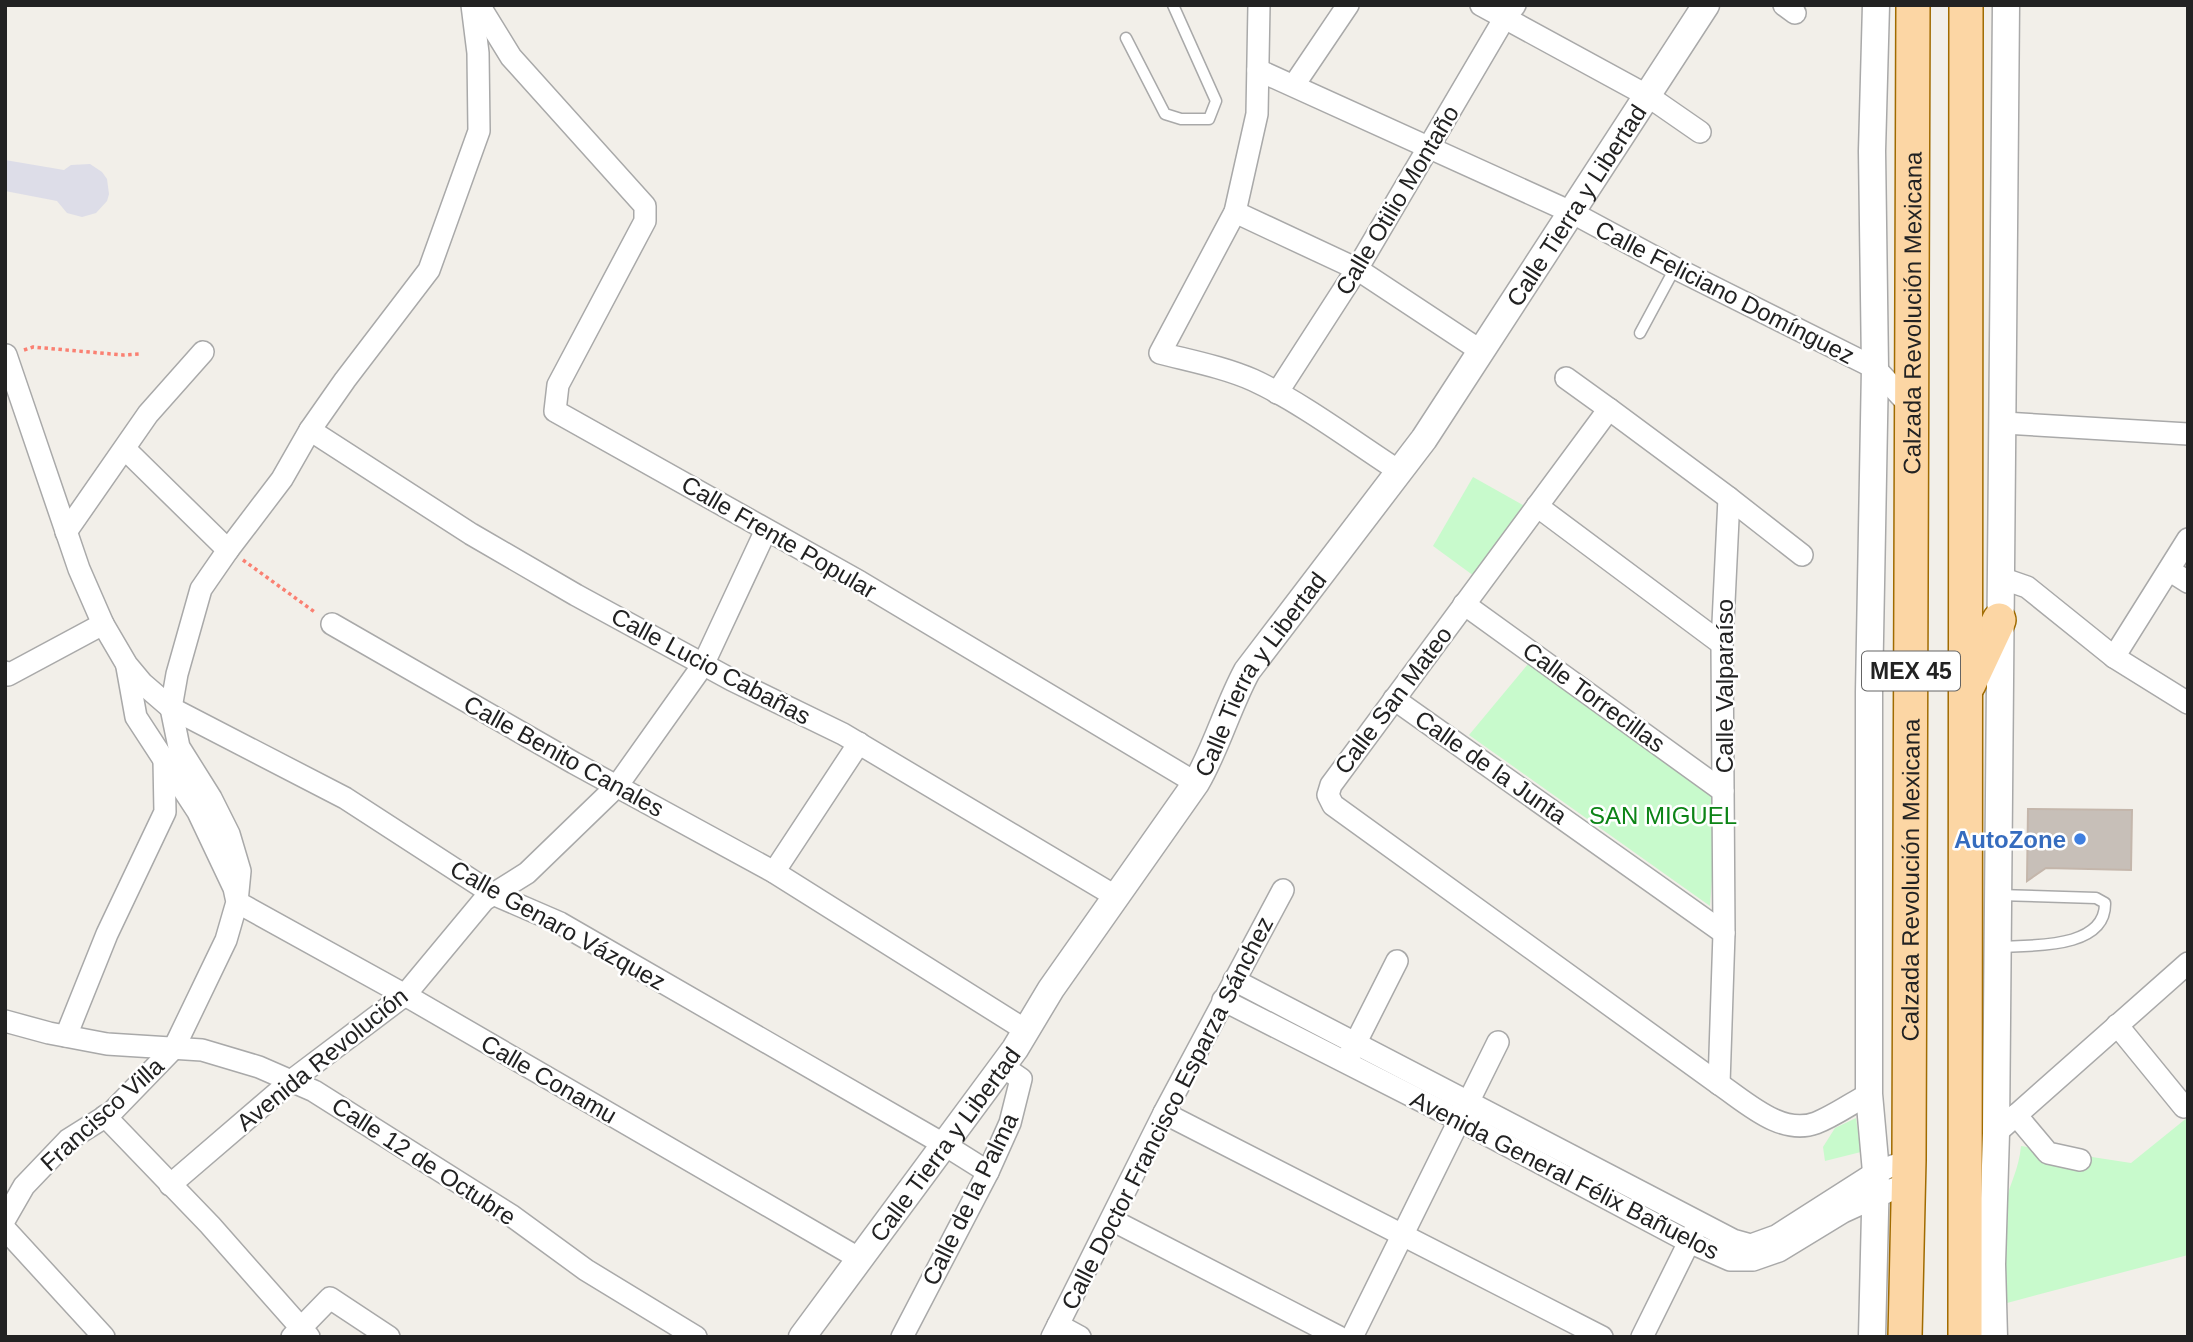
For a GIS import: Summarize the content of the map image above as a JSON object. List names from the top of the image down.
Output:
{
  "streets": {
    "main road": ["Calzada Revolución Mexicana", "MEX 45"],
    "street": [
      "Calle Otilio Montaño",
      "Calle Tierra y Libertad",
      "Calle Feliciano Domínguez",
      "Calle Frente Popular",
      "Calle Lucio Cabañas",
      "Calle Valparaíso",
      "Calle Torrecillas",
      "Calle San Mateo",
      "Calle Benito Canales",
      "Calle de la Junta",
      "Calle Genaro Vázquez",
      "Avenida Revolución",
      "Calle Conamu",
      "Calle Doctor Francisco Esparza Sánchez",
      "Francisco Villa",
      "Calle 12 de Octubre",
      "Avenida General Félix Bañuelos",
      "Calle de la Palma"
    ]
  },
  "crossings": [
    ["Calle Otilio Montaño", "Calle Feliciano Domínguez"],
    ["Calle Tierra y Libertad", "Calle Feliciano Domínguez"],
    ["Calle Tierra y Libertad", "Calle Frente Popular"],
    ["Calle Tierra y Libertad", "Calle Lucio Cabañas"],
    ["Calle Tierra y Libertad", "Calle Benito Canales"],
    ["Calle Tierra y Libertad", "Calle Genaro Vázquez"],
    ["Calle Tierra y Libertad", "Calle Conamu"],
    ["Calle Tierra y Libertad", "Calle de la Palma"],
    ["Calle Feliciano Domínguez", "Calzada Revolución Mexicana"],
    ["Calzada Revolución Mexicana", "Avenida General Félix Bañuelos"],
    ["Calle Frente Popular", "Avenida Revolución"],
    ["Calle Lucio Cabañas", "Avenida Revolución"],
    ["Calle Valparaíso", "Calle Torrecillas"],
    ["Calle Valparaíso", "Calle San Mateo"],
    ["Calle Valparaíso", "Calle de la Junta"],
    ["Calle Torrecillas", "Calle San Mateo"],
    ["Calle San Mateo", "Calle de la Junta"],
    ["Calle Benito Canales", "Avenida Revolución"],
    ["Calle Genaro Vázquez", "Avenida Revolución"],
    ["Calle Genaro Vázquez", "Francisco Villa"],
    ["Calle Genaro Vázquez", "Calle de la Palma"],
    ["Avenida Revolución", "Calle Conamu"],
    ["Avenida Revolución", "Calle 12 de Octubre"],
    ["Calle Conamu", "Francisco Villa"],
    ["Calle Doctor Francisco Esparza Sánchez", "Avenida General Félix Bañuelos"],
    ["Francisco Villa", "Calle 12 de Octubre"]
  ],
  "parks": ["SAN MIGUEL"],
  "places": ["AutoZone"]
}
